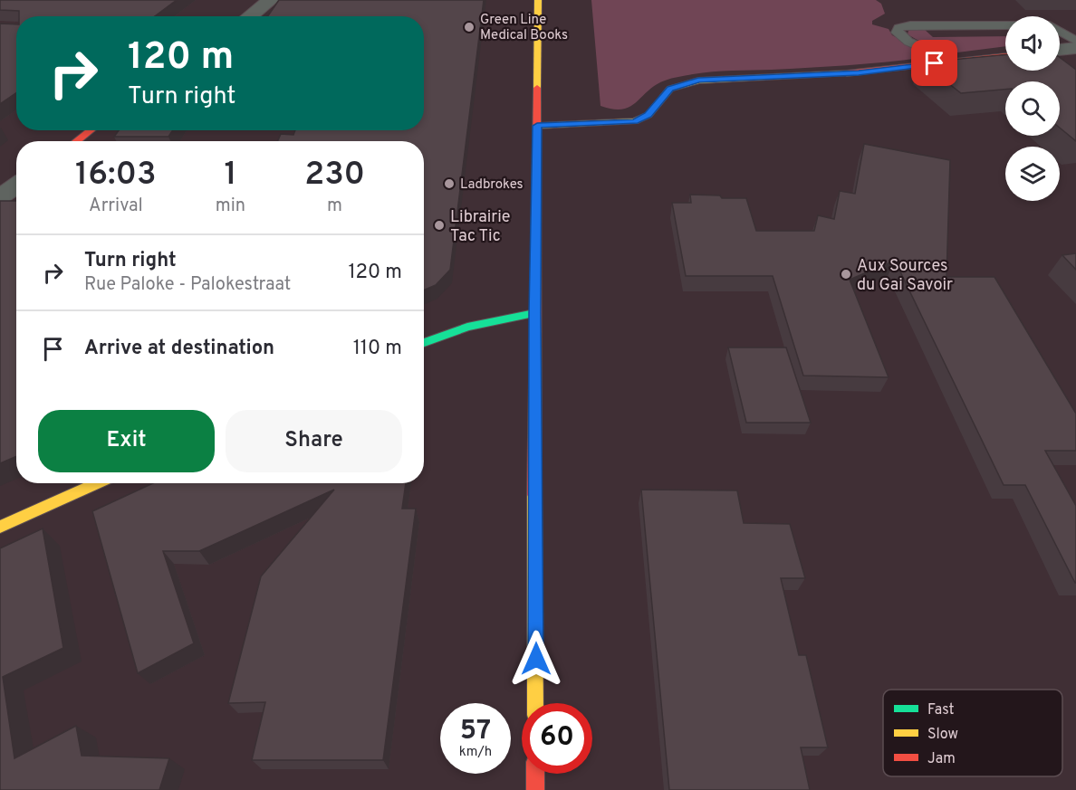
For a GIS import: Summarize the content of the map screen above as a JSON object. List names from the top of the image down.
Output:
{
  "places": [
    "Green Line Medical Books",
    "Ladbrokes",
    "Librairie Tac Tic",
    "Aux Sources du Gai Savoir"
  ],
  "legend": ["Fast", "Slow", "Jam"],
  "page": {
    "turn": ["120 m", "Turn right"],
    "eta": [
      "16:03",
      "Arrival",
      "1",
      "min",
      "230",
      "m"
    ],
    "list": [
      {
        "name": "Turn right",
        "note": "Rue Paloke - Palokestraat",
        "value": "120 m"
      },
      {
        "name": "Arrive at destination",
        "value": "110 m"
      }
    ],
    "buttons": ["Exit", "Share"],
    "speed": "57 km/h",
    "limit": "60"
  }
}
